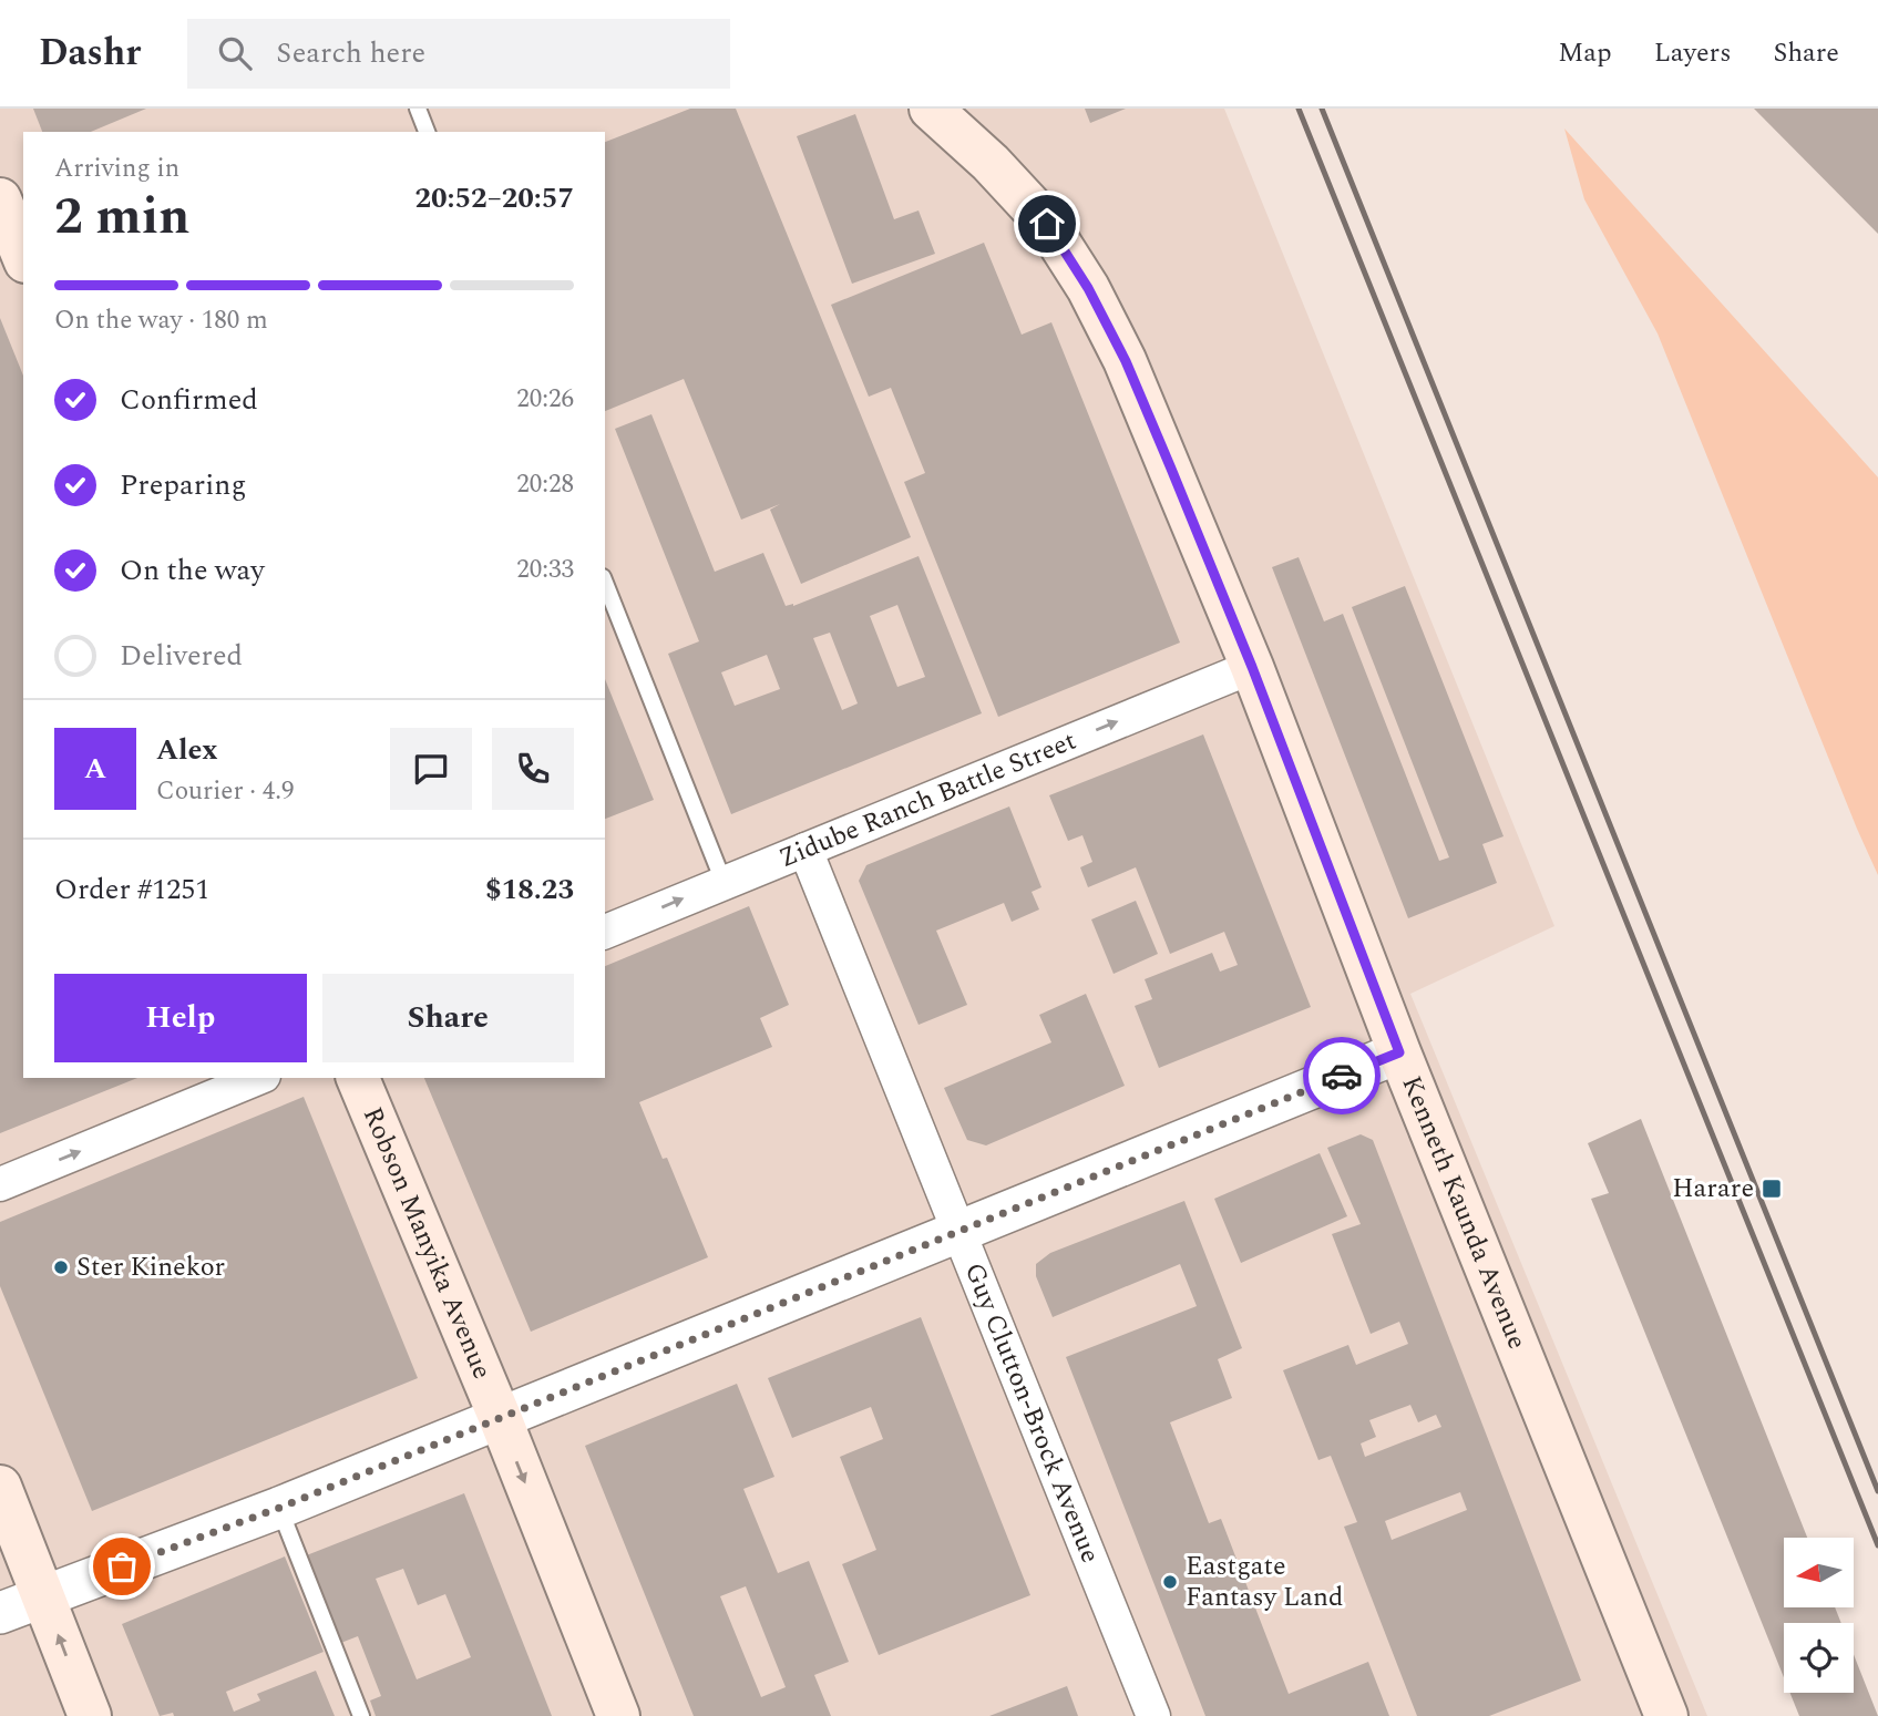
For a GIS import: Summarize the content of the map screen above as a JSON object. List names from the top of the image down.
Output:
{
  "streets": {
    "main road": ["Kenneth Kaunda Avenue", "Robson Manyika Avenue"],
    "street": ["Zidube Ranch Battle Street", "Guy Clutton-Brock Avenue"]
  },
  "crossings": [
    ["Zidube Ranch Battle Street", "Kenneth Kaunda Avenue"],
    ["Zidube Ranch Battle Street", "Guy Clutton-Brock Avenue"]
  ],
  "one_way": ["Zidube Ranch Battle Street", "Robson Manyika Avenue"],
  "places": {
    "transit": ["Harare"],
    "other": ["Ster Kinekor", "Eastgate Fantasy Land"]
  },
  "north": "left",
  "page": {
    "header": "Dashr",
    "search": "Search here",
    "nav": ["Map", "Layers", "Share"],
    "heading": ["2 min", "Arriving in", "20:52–20:57"],
    "panel": [
      "Alex",
      "Courier · 4.9",
      "Order #1251",
      "$18.23"
    ],
    "bar": "On the way · 180 m",
    "list": [
      ["Confirmed", "20:26"],
      ["Preparing", "20:28"],
      ["On the way", "20:33"],
      "Delivered"
    ],
    "round": "A",
    "buttons": ["Help", "Share"]
  }
}
